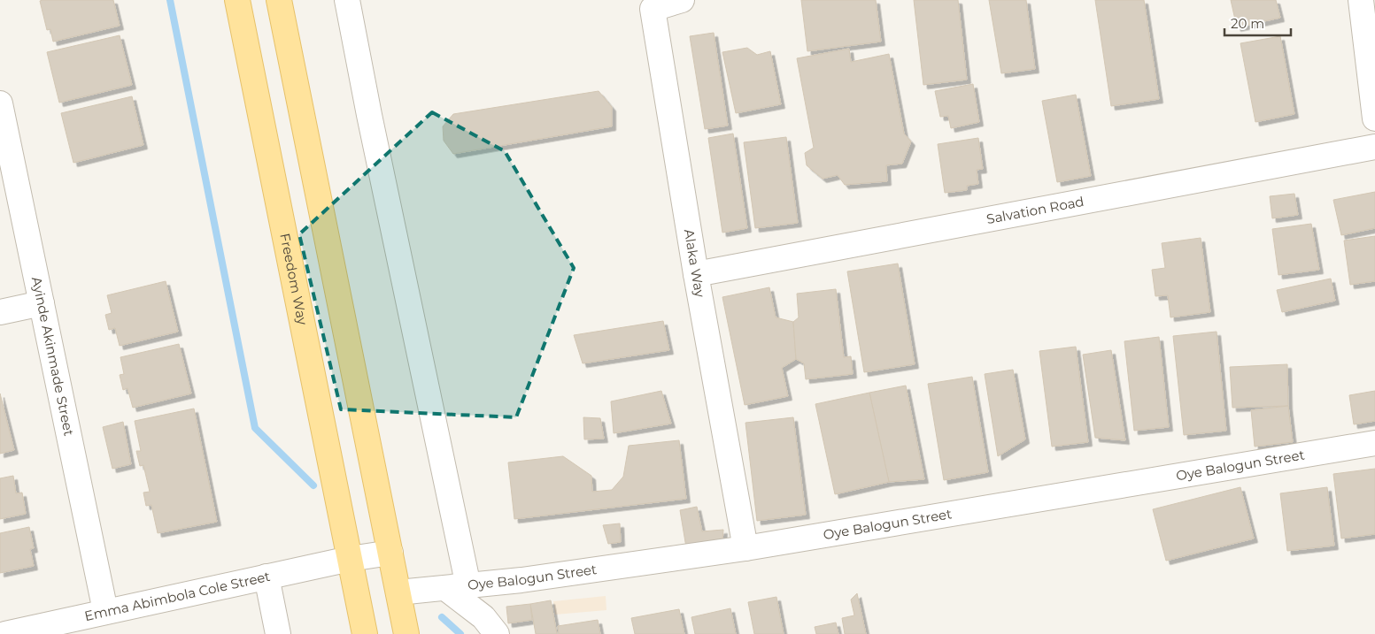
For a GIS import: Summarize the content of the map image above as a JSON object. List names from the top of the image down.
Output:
{
  "streets": {
    "main road": ["Freedom Way"],
    "street": [
      "Salvation Road",
      "Alaka Way",
      "Ayinde Akinmade Street",
      "Oye Balogun Street",
      "Emma Abimbola Cole Street"
    ]
  },
  "crossings": [
    ["Salvation Road", "Alaka Way"],
    ["Alaka Way", "Oye Balogun Street"],
    ["Freedom Way", "Emma Abimbola Cole Street"],
    ["Ayinde Akinmade Street", "Emma Abimbola Cole Street"]
  ],
  "scale_bar": "20 m"
}
